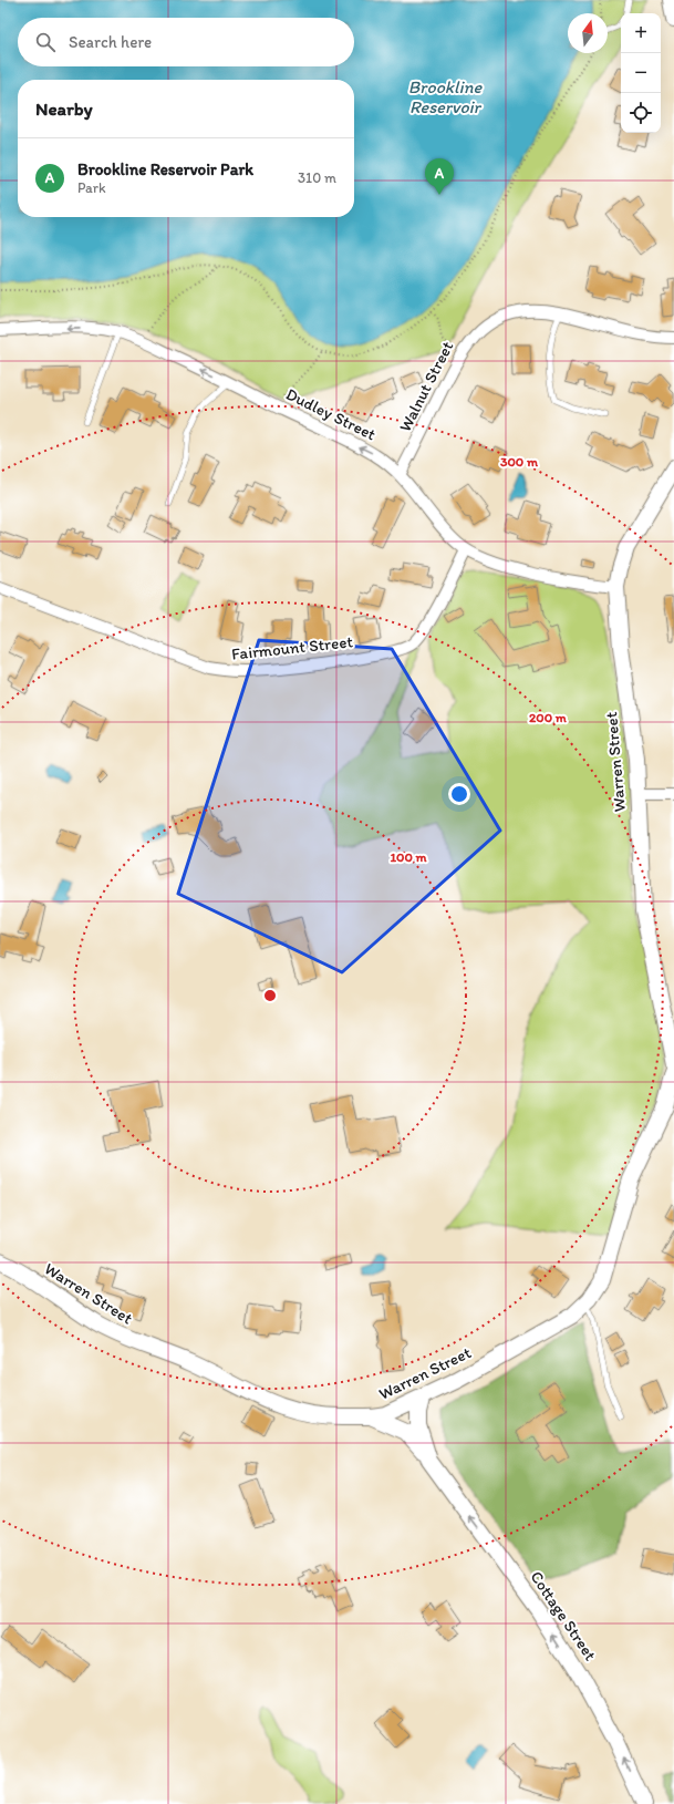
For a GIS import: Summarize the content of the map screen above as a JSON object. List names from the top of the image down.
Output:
{
  "streets": {
    "street": [
      "Walnut Street",
      "Dudley Street",
      "Fairmount Street",
      "Warren Street",
      "Cottage Street"
    ]
  },
  "crossings": [
    ["Walnut Street", "Dudley Street"],
    ["Dudley Street", "Fairmount Street"],
    ["Dudley Street", "Warren Street"],
    ["Warren Street", "Cottage Street"]
  ],
  "one_way": ["Dudley Street", "Cottage Street"],
  "water": ["Brookline Reservoir"],
  "north": "top",
  "page": {
    "map_buttons": ["+", "−"],
    "search": "Search here",
    "heading": "Nearby",
    "list": [
      {
        "mark": "A",
        "name": "Brookline Reservoir Park",
        "note": "Park",
        "value": "310 m"
      }
    ],
    "pins": "A"
  },
  "rings": ["300 m", "200 m", "100 m"]
}
